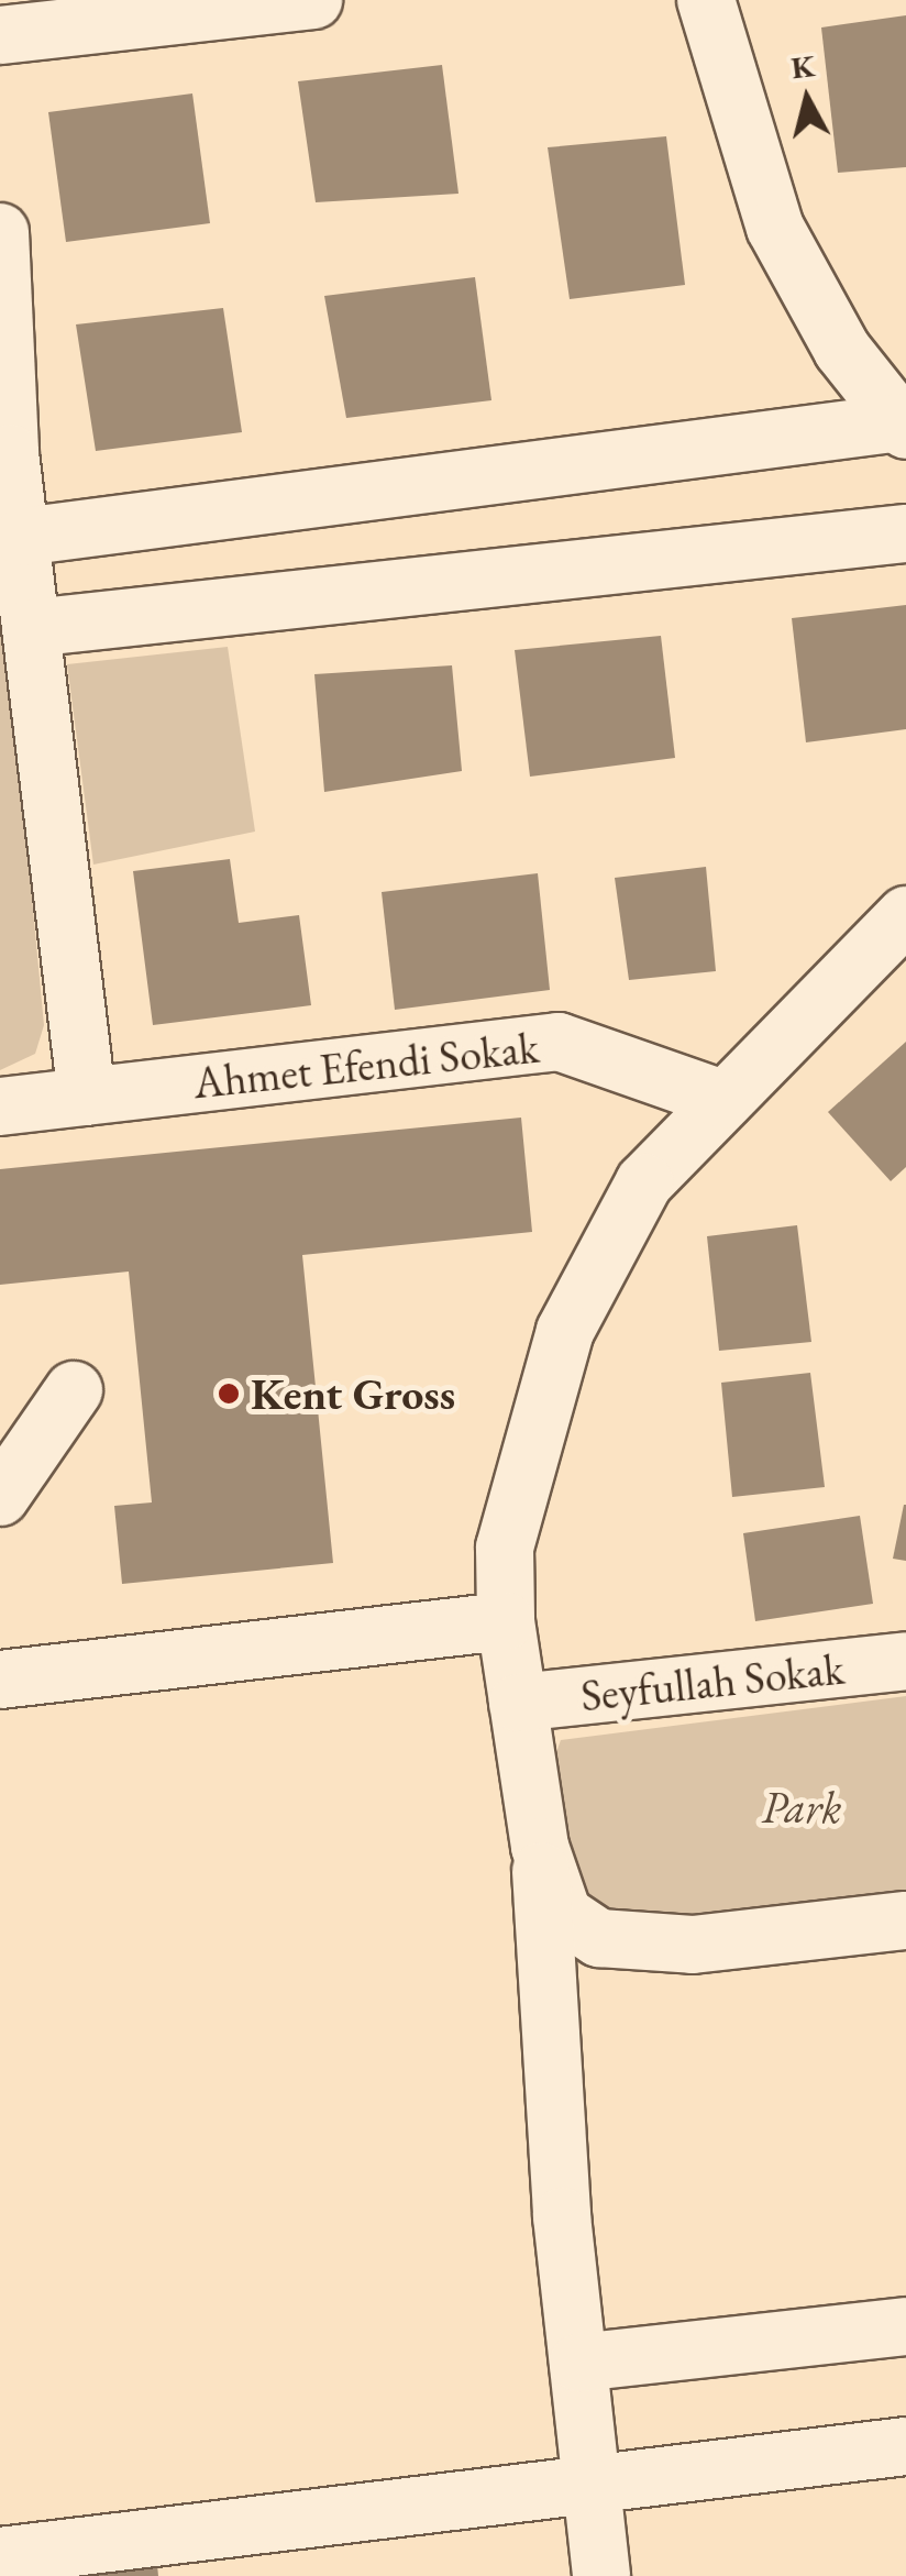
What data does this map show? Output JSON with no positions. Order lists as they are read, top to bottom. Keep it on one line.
{"streets":{"street":["Ahmet Efendi Sokak","Seyfullah Sokak"]},"parks":["Park"],"places":["Kent Gross"],"north":"top"}
